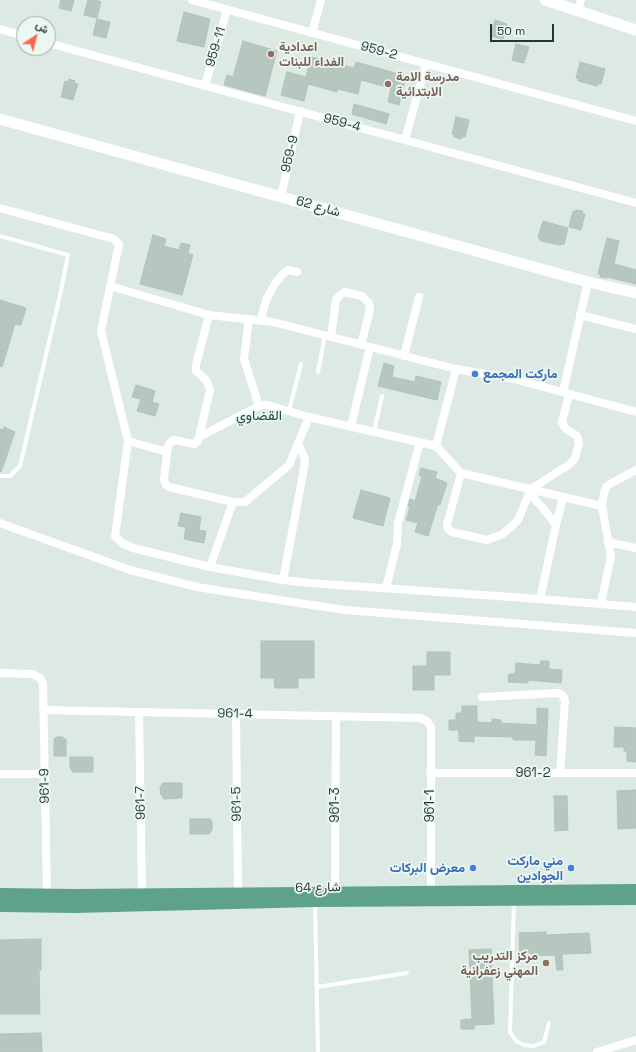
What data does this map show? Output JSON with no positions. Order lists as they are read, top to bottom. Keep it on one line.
{"streets":{"main road":["شارع 64"],"street":["959-11","959-2","959-4","959-9","شارع 62","961-4","961-2","961-9","961-7","961-5","961-3","961-1"]},"crossings":[["959-11","959-2"],["959-11","959-4"],["959-4","959-9"],["959-9","شارع 62"],["961-4","961-9"],["961-4","961-7"],["961-4","961-5"],["961-4","961-3"],["961-4","961-1"],["961-2","961-1"],["961-9","شارع 64"],["961-7","شارع 64"],["961-5","شارع 64"],["961-3","شارع 64"],["961-1","شارع 64"]],"districts":["القضاوي"],"places":["اعدادية الفداء للبنات","مدرسة الامة الابتدائية","ماركت المجمع","معرض البركات","مني ماركت الجوادين","مركز التدريب المهني زعفرانية"],"scale_bar":"50 m","north":"top right"}
